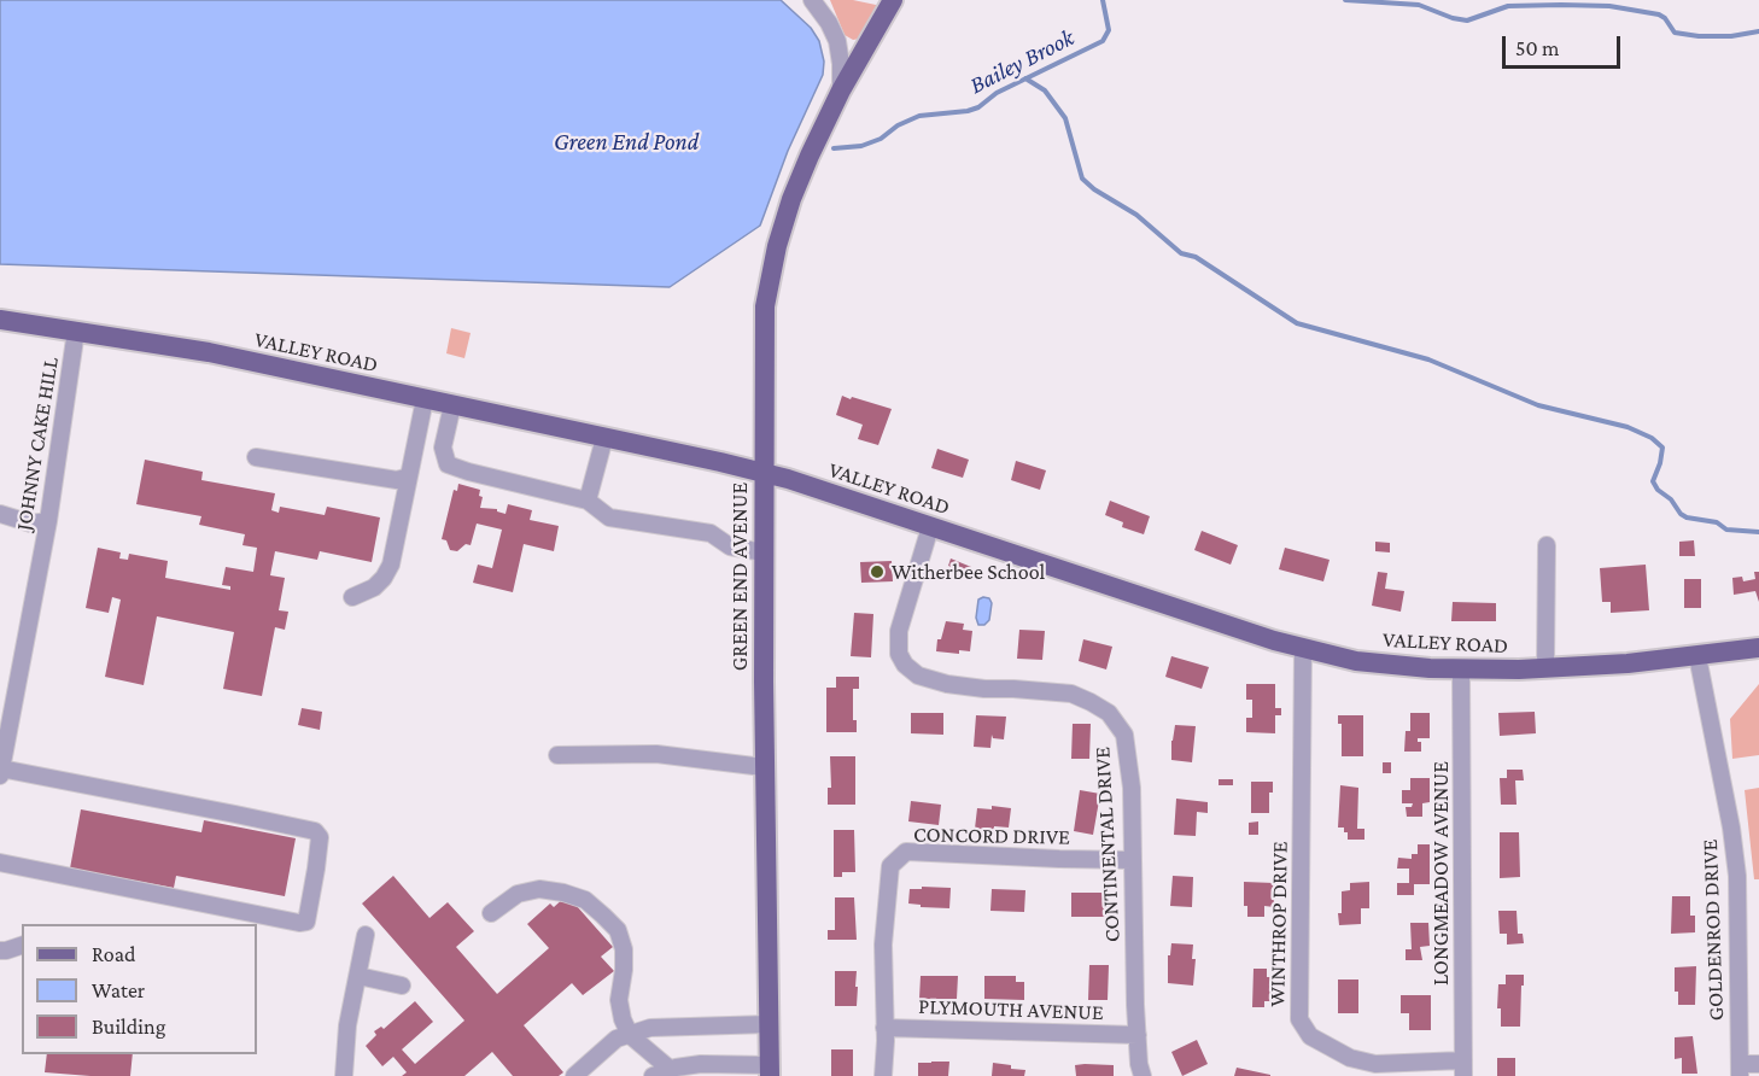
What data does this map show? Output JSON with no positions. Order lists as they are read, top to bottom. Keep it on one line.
{"streets":{"main road":["VALLEY ROAD","GREEN END AVENUE"],"street":["JOHNNY CAKE HILL","CONCORD DRIVE","CONTINENTAL DRIVE","LONGMEADOW AVENUE","WINTHROP DRIVE","GOLDENROD DRIVE","PLYMOUTH AVENUE"]},"crossings":[["VALLEY ROAD","JOHNNY CAKE HILL"],["VALLEY ROAD","GREEN END AVENUE"],["VALLEY ROAD","CONTINENTAL DRIVE"],["VALLEY ROAD","LONGMEADOW AVENUE"],["VALLEY ROAD","WINTHROP DRIVE"],["VALLEY ROAD","GOLDENROD DRIVE"],["CONCORD DRIVE","CONTINENTAL DRIVE"],["CONCORD DRIVE","PLYMOUTH AVENUE"],["CONTINENTAL DRIVE","PLYMOUTH AVENUE"],["LONGMEADOW AVENUE","WINTHROP DRIVE"]],"water":["Bailey Brook","Green End Pond"],"places":["Witherbee School"],"legend":["Road","Water","Building"],"scale_bar":"50 m"}
